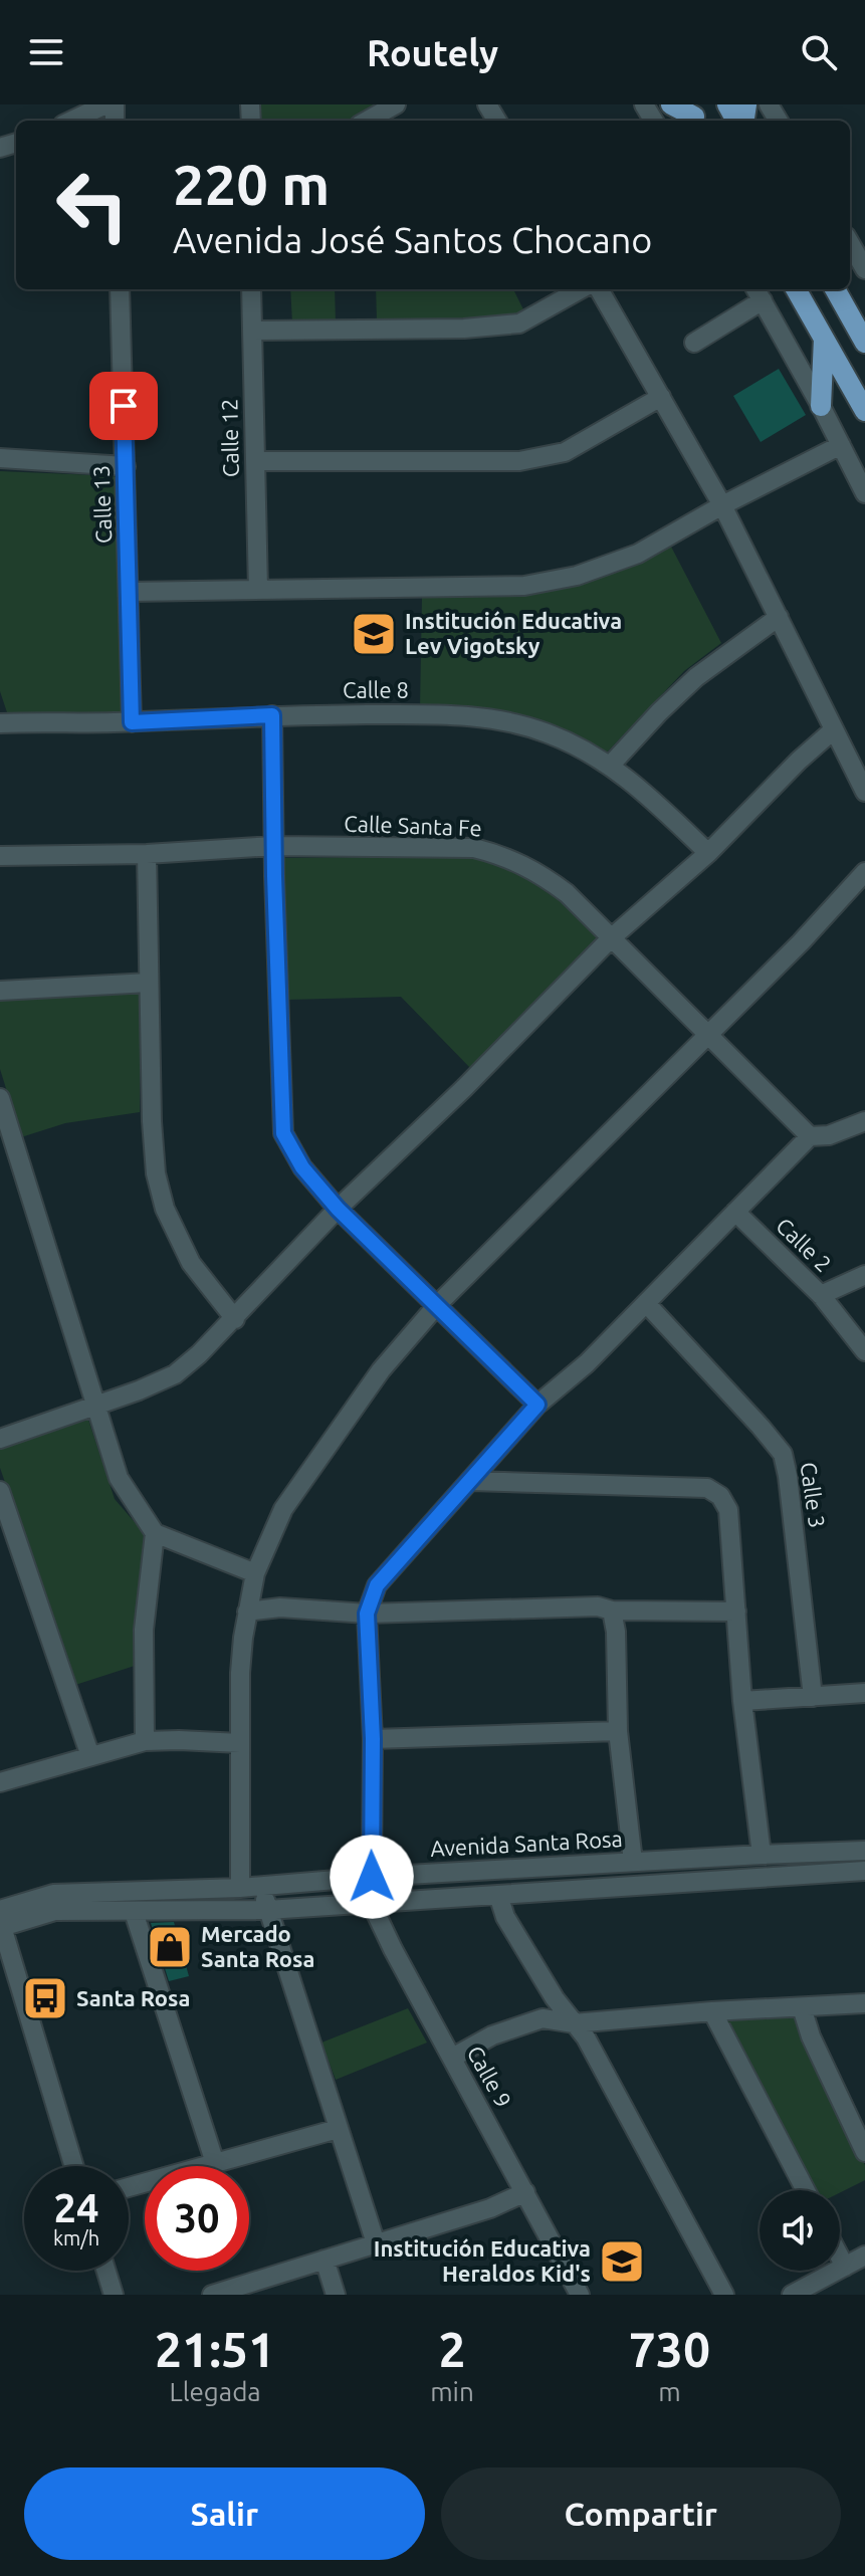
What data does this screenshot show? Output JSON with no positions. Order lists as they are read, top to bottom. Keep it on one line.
{"streets":{"street":["Calle 12","Calle 13","Calle 8","Calle Santa Fe","Calle 2","Calle 3","Avenida Santa Rosa","Calle 9"]},"crossings":[["Calle 13","Calle 8"],["Avenida Santa Rosa","Calle 9"]],"places":{"school or university":["Institución Educativa Lev Vigotsky","Institución Educativa Heraldos Kid's"],"shop":["Mercado Santa Rosa"],"bus stop":["Santa Rosa"]},"page":{"header":"Routely","turn":["220 m","Avenida José Santos Chocano"],"speed":"24 km/h","limit":"30","eta":["21:51","Llegada","2","min","730","m"],"buttons":["Salir","Compartir"]}}
